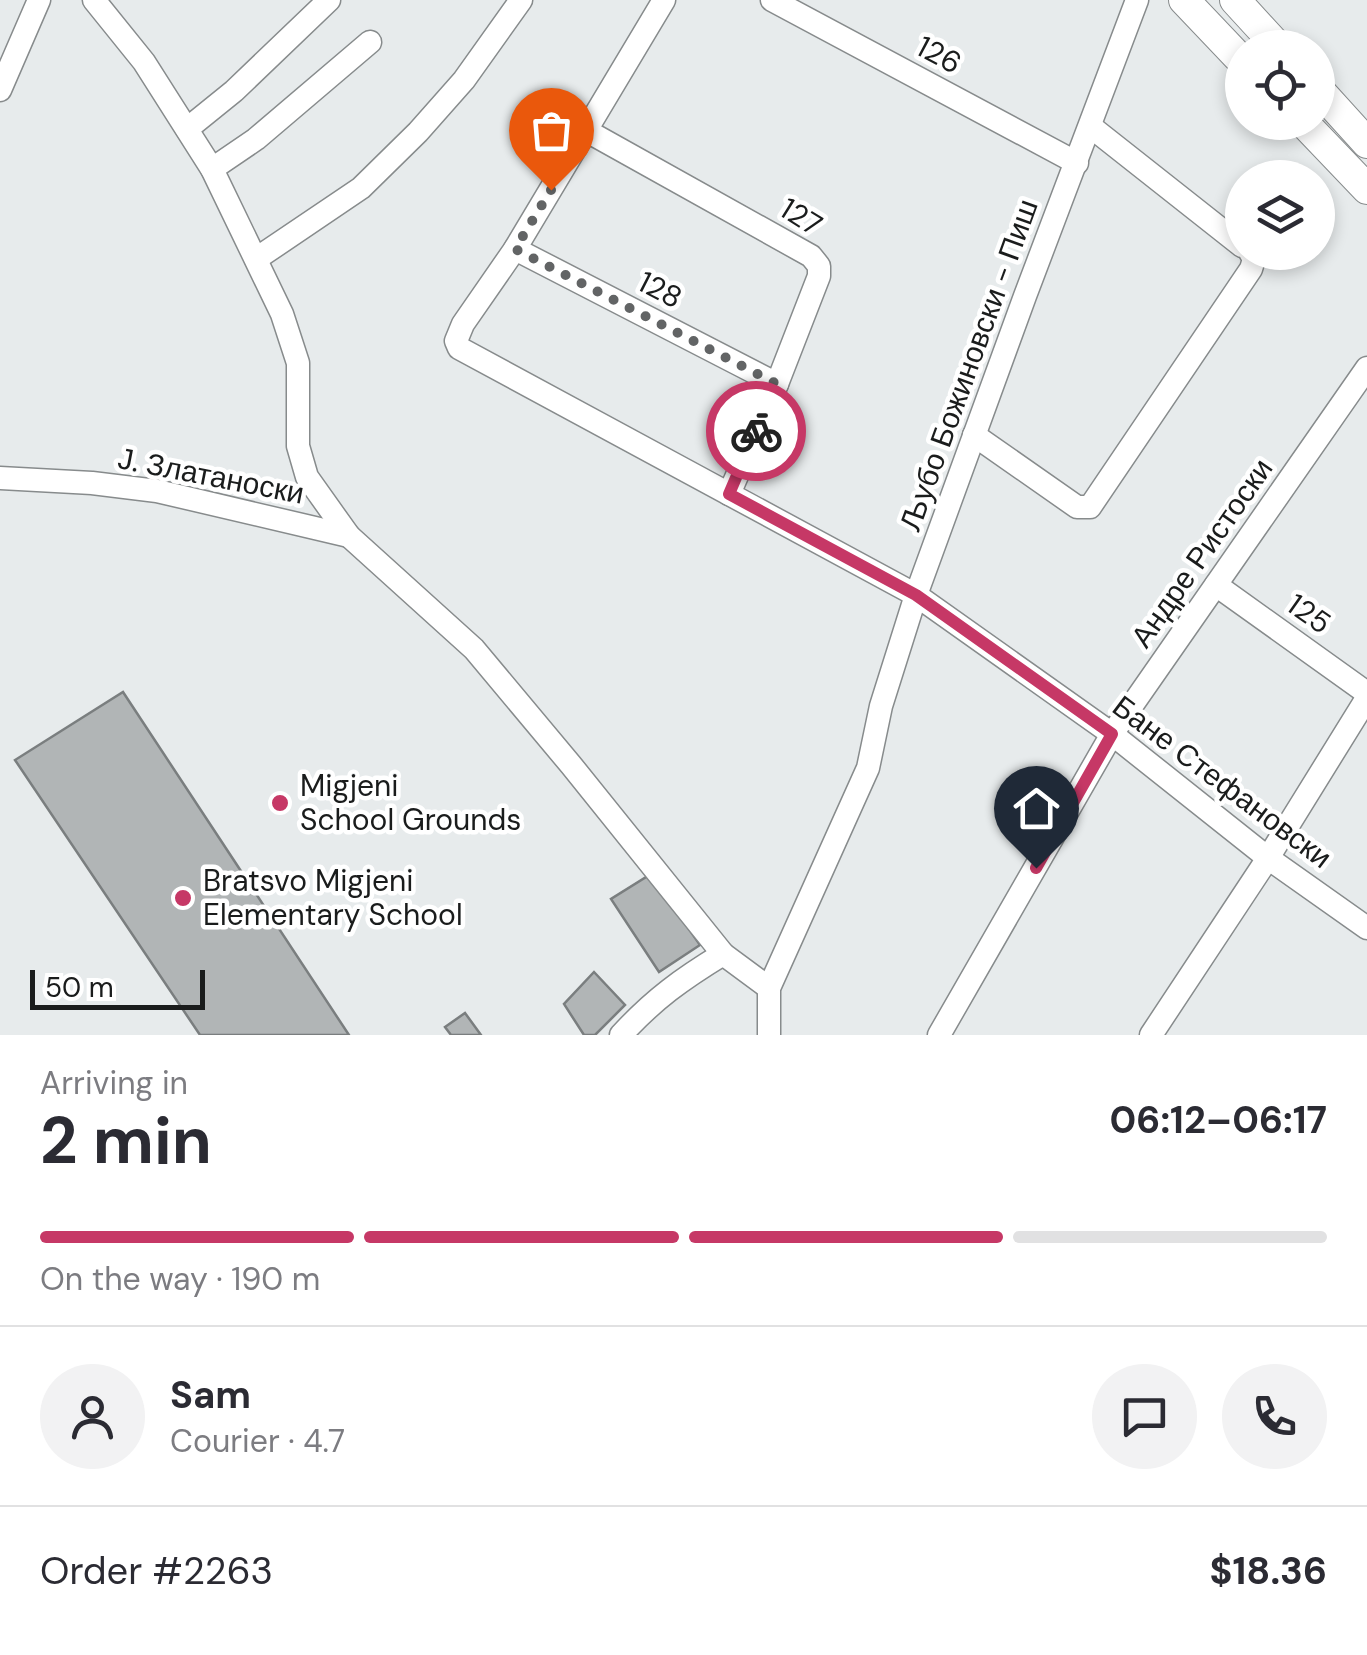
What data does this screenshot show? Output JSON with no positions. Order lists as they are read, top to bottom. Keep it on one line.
{"streets":{"street":["126","127","128","Љубо Божиновски - Пиш","Ј. Златаноски","Андре Ристоски","125","Бане Стефановски"]},"crossings":[["126","Љубо Божиновски - Пиш"],["127","128"],["127","Бане Стефановски"],["128","Бане Стефановски"],["Љубо Божиновски - Пиш","Бане Стефановски"],["Андре Ристоски","125"],["Андре Ристоски","Бане Стефановски"]],"places":["Migjeni School Grounds","Bratsvo Migjeni Elementary School"],"scale_bar":"50 m","page":{"scale":"50 m","heading":["2 min","Arriving in","06:12–06:17"],"panel":["Sam","Courier · 4.7","Order #2263","$18.36"],"bar":"On the way · 190 m"}}
